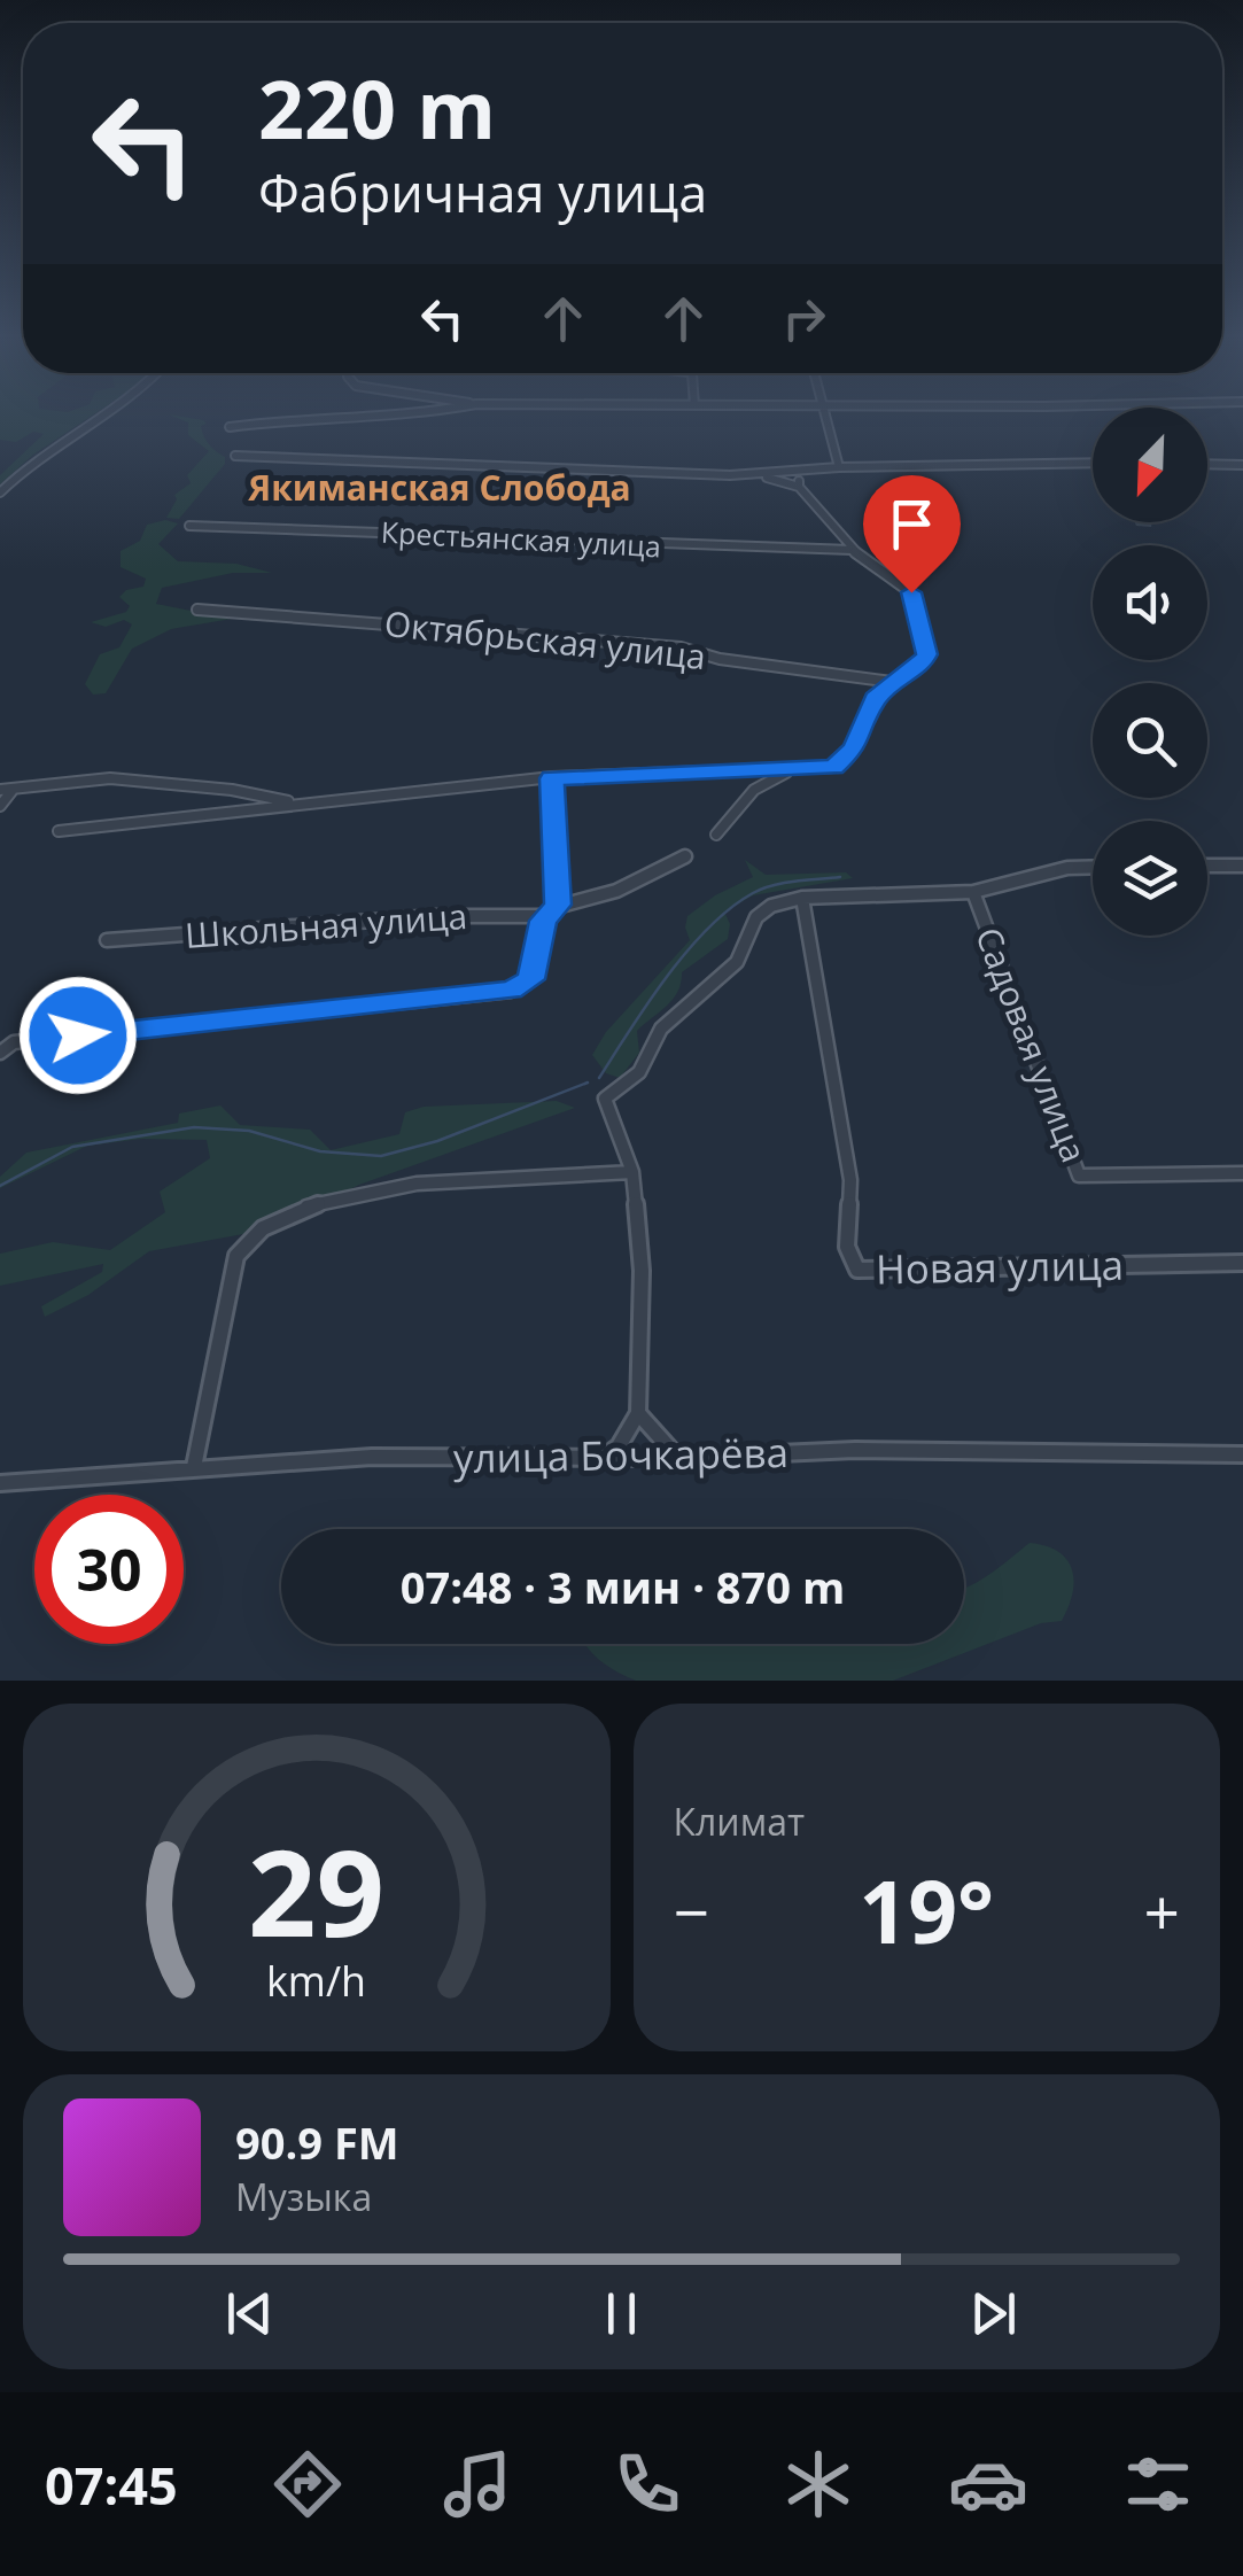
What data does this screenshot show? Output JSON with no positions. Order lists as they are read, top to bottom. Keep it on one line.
{"streets":{"street":["Крестьянская улица","Октябрьская улица","Школьная улица","Садовая улица","Новая улица","улица Бочкарёва"]},"districts":["Якиманская Слобода"],"north":"bottom left","page":{"turn":["220 m","Фабричная улица"],"limit":"30","trip":"07:48 · 3 мин · 870 m","tile":"Климат","heat":["−","19°","+"],"song":["90.9 FM","Музыка"],"tabs":"07:45","gauge":["29","km/h"]}}
